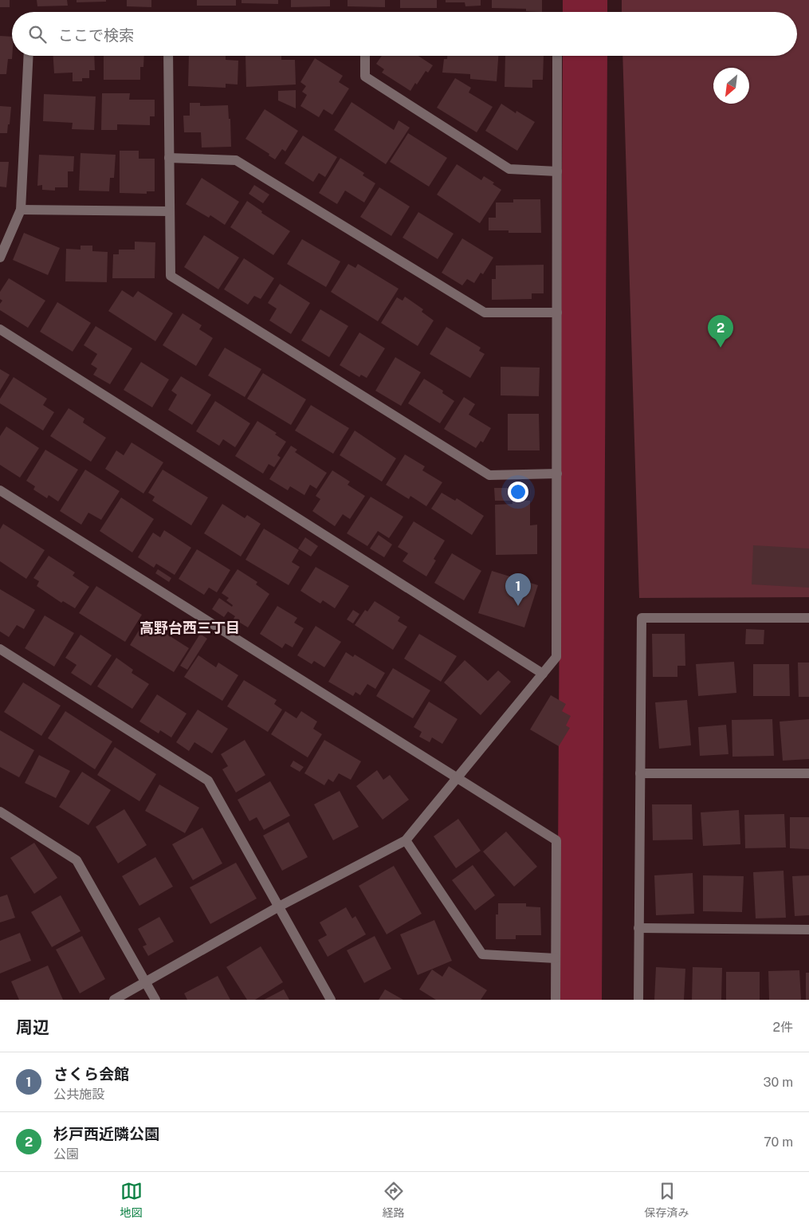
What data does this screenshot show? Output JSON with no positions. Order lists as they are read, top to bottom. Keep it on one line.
{"districts":["高野台西三丁目"],"north":"bottom left","page":{"search":"ここで検索","pins":["2","1"],"heading":["周辺","2件"],"list":[{"mark":"1","name":"さくら会館","note":"公共施設","value":"30 m"},{"mark":"2","name":"杉戸西近隣公園","note":"公園","value":"70 m"}],"nav":["地図","経路","保存済み"]}}
